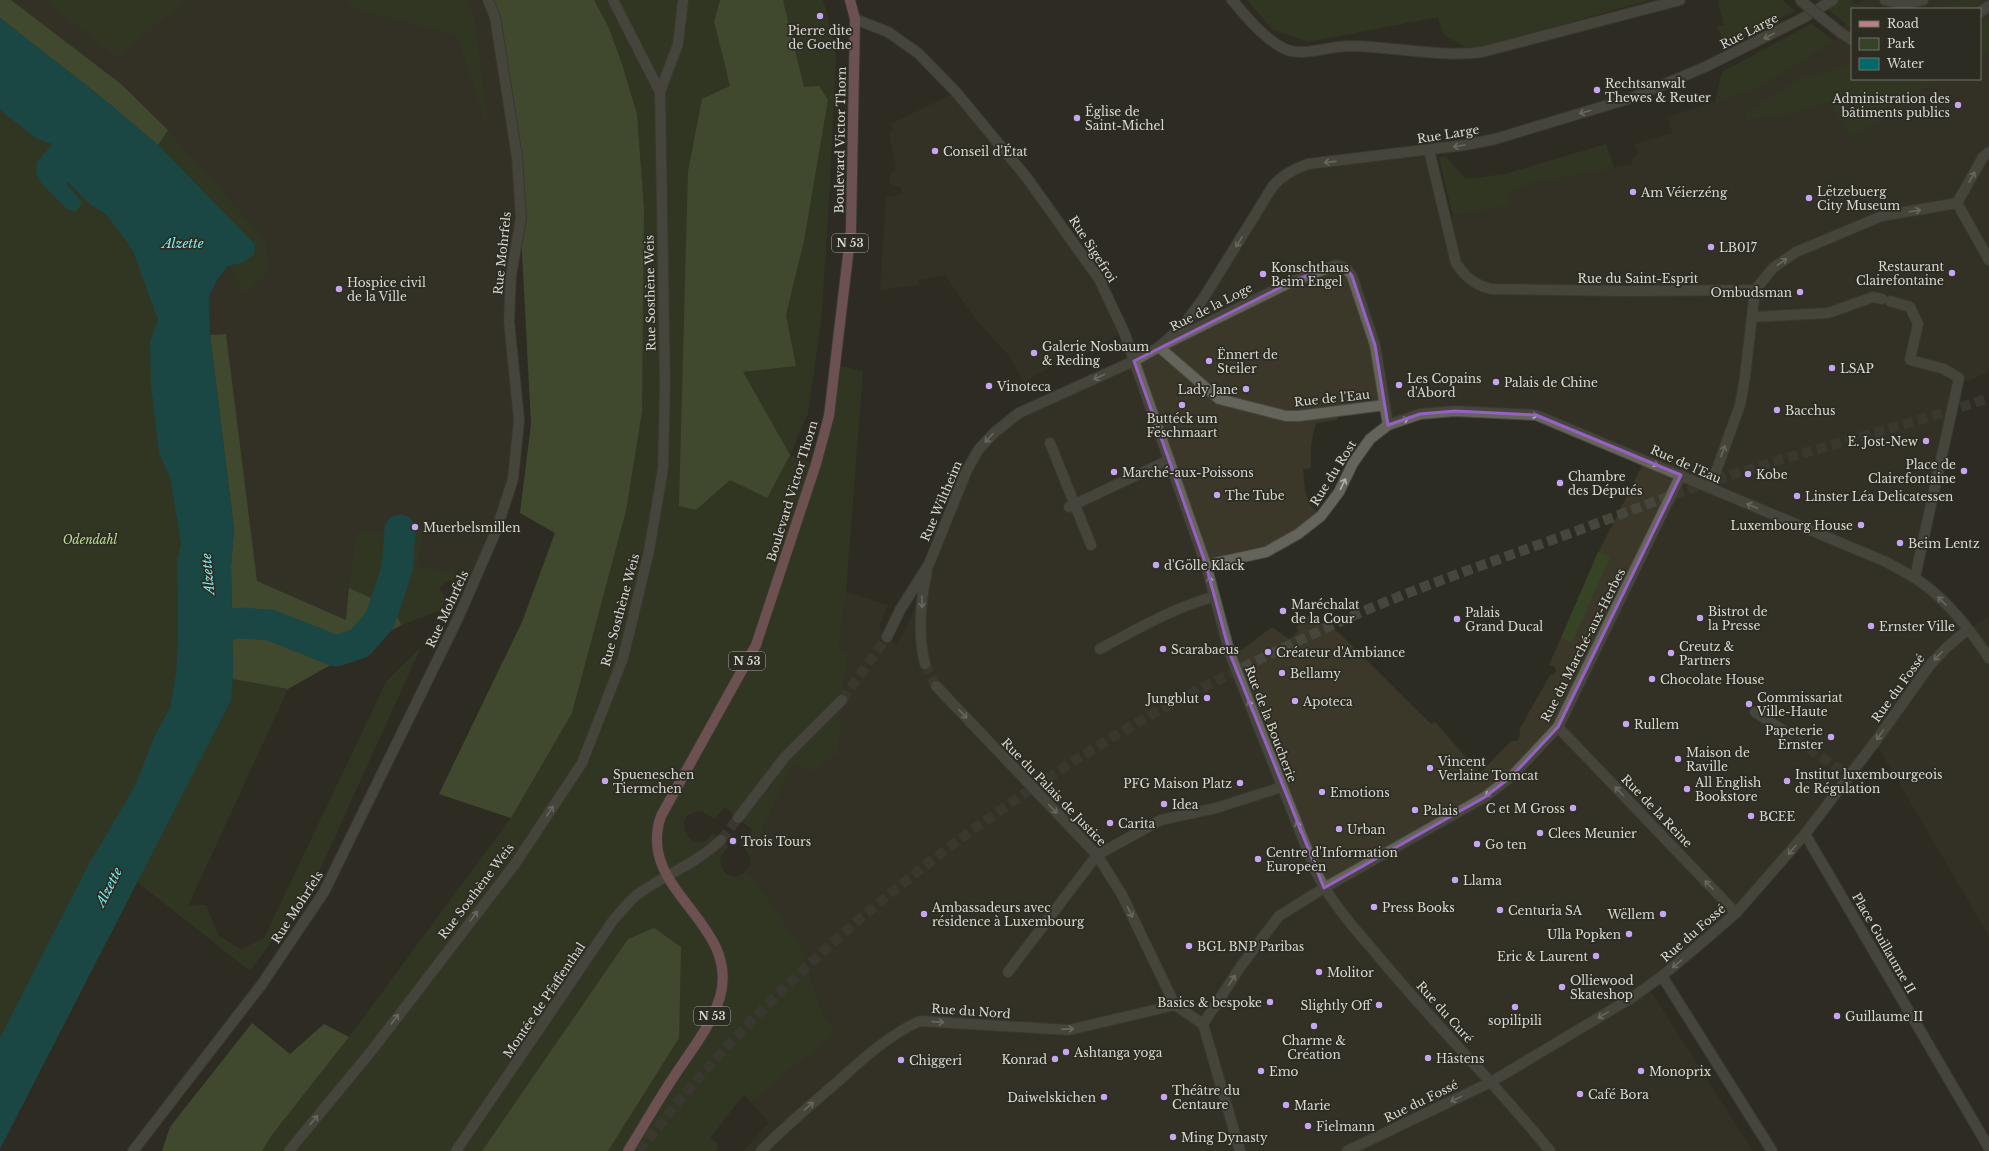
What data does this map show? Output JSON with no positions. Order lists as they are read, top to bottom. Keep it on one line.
{"streets":{"main road":["Boulevard Victor Thorn","N 53"],"street":["Rue Large","Rue Sigefroi","Rue Mohrfels","Rue du Saint-Esprit","Rue Sosthène Weis","Rue de la Loge","Rue de l'Eau","Rue du Rost","Rue Wiltheim","Rue du Marché-aux-Herbes","Rue du Fossé","Rue de la Boucherie","Rue du Palais de Justice","Rue de la Reine","Place Guillaume II","Montée de Pfaffenthal","Rue du Nord","Rue du Curé"]},"crossings":[["Rue Large","Rue Sigefroi"],["Rue Large","Rue du Saint-Esprit"],["Rue Large","Rue de la Loge"],["Rue Large","Rue de l'Eau"],["Rue Large","Rue Wiltheim"],["Boulevard Victor Thorn","N 53"],["Boulevard Victor Thorn","Rue Sigefroi"],["Boulevard Victor Thorn","Montée de Pfaffenthal"],["N 53","Rue Sigefroi"],["N 53","Montée de Pfaffenthal"],["Rue Sigefroi","Rue du Rost"],["Rue Sigefroi","Rue Wiltheim"],["Rue Sigefroi","Rue de la Boucherie"],["Rue de la Loge","Rue de l'Eau"],["Rue de l'Eau","Rue du Rost"],["Rue de l'Eau","Rue du Marché-aux-Herbes"],["Rue de l'Eau","Rue du Fossé"],["Rue du Rost","Rue de la Boucherie"],["Rue du Marché-aux-Herbes","Rue de la Boucherie"],["Rue du Marché-aux-Herbes","Rue de la Reine"],["Rue du Marché-aux-Herbes","Rue du Curé"],["Rue du Fossé","Rue de la Reine"],["Rue du Fossé","Place Guillaume II"],["Rue du Fossé","Rue du Curé"],["Rue de la Boucherie","Rue du Curé"],["Rue du Palais de Justice","Rue du Nord"]],"one_way":["Rue Large","Rue Sosthène Weis","Rue du Rost","Rue Wiltheim","Rue du Fossé","Rue de la Boucherie","Rue du Palais de Justice","Rue de la Reine","Rue du Nord"],"water":["Alzette"],"parks":["Odendahl"],"places":["Pierre dite de Goethe","Rechtsanwalt Thewes & Reuter","Administration des bâtiments publics","Église de Saint-Michel","Conseil d'État","Am Véierzéng","Lëtzebuerg City Museum","LB017","Restaurant Clairefontaine","Konschthaus Beim Engel","Hospice civil de la Ville","Ombudsman","Galerie Nosbaum & Reding","Ënnert de Steiler","LSAP","Palais de Chine","Les Copains d'Abord","Vinoteca","Lady Jane","Buttéck um Fëschmaart","Bacchus","E. Jost-New","Place de Clairefontaine","Marché-aux-Poissons","Kobe","Chambre des Députés","The Tube","Linster Léa Delicatessen","Luxembourg House","Muerbelsmillen","Beim Lentz","d'Gölle Klack","Maréchalat de la Cour","Bistrot de la Presse","Palais Grand Ducal","Ernster Ville","Scarabaeus","Créateur d'Ambiance","Creutz & Partners","Bellamy","Chocolate House","Jungblut","Apoteca","Commissariat Ville-Haute","Rullem","Papeterie Ernster","Maison de Raville","Vincent Verlaine Tomcat","Spueneschen Tiermchen","Institut luxembourgeois de Régulation","PFG Maison Platz","All English Bookstore","Emotions","Idea","C et M Gross","Palais","BCEE","Carita","Urban","Clees Meunier","Trois Tours","Go ten","Centre d'Information Europeèn","Llama","Press Books","Centuria SA","Ambassadeurs avec résidence à Luxembourg","Wëllem","Ulla Popken","BGL BNP Paribas","Eric & Laurent","Molitor","Olliewood Skateshop","Basics & bespoke","Slightly Off","sopilipili","Guillaume II","Charme & Création","Ashtanga yoga","Hãstens","Konrad","Chiggeri","Emo","Monoprix","Café Bora","Daiwelskichen","Théâtre du Centaure","Marie","Fielmann","Ming Dynasty"],"legend":["Road","Park","Water"]}
